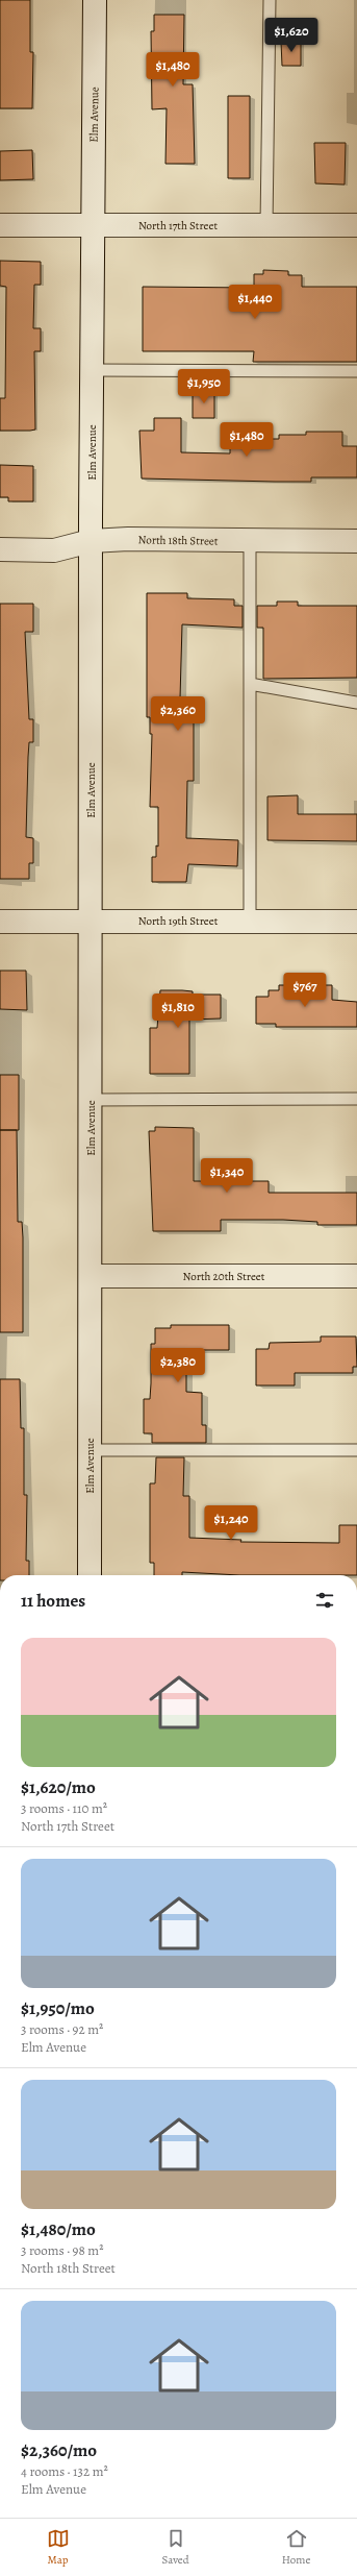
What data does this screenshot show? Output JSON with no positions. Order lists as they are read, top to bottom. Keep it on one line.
{"streets":{"street":["Elm Avenue","North 17th Street","North 18th Street","North 19th Street","North 20th Street"]},"crossings":[["Elm Avenue","North 17th Street"],["Elm Avenue","North 18th Street"],["Elm Avenue","North 19th Street"],["Elm Avenue","North 20th Street"]],"page":{"price":["$1,620","$1,480","$1,440","$1,950","$1,480","$2,360","$767","$1,810","$1,340","$2,380","$1,240"],"heading":"11 homes","list":[{"name":"$1,620/mo","note":"3 rooms · 110 m² · North 17th Street"},{"name":"$1,950/mo","note":"3 rooms · 92 m² · Elm Avenue"},{"name":"$1,480/mo","note":"3 rooms · 98 m² · North 18th Street"},{"name":"$2,360/mo","note":"4 rooms · 132 m² · Elm Avenue"}],"tabs":["Map","Saved","Home"]}}
